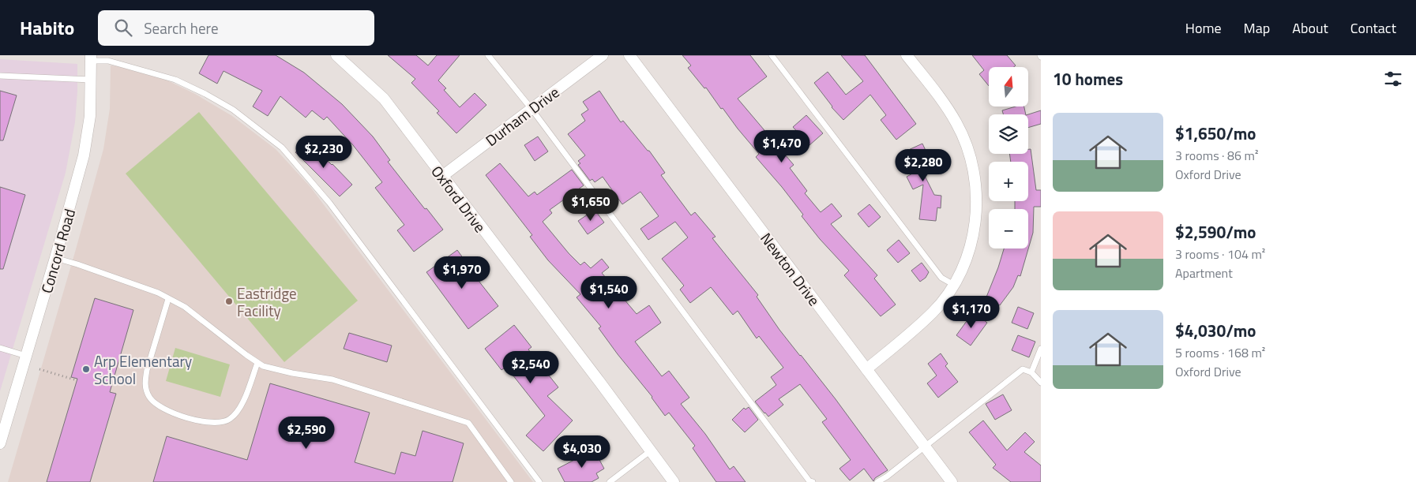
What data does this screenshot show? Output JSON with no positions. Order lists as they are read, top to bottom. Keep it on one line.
{"streets":{"street":["Durham Drive","Oxford Drive","Concord Road","Newton Drive"]},"crossings":[["Durham Drive","Oxford Drive"]],"places":["Eastridge Facility","Arp Elementary School"],"north":"top","page":{"header":"Habito","search":"Search here","nav":["Home","Map","About","Contact"],"heading":"10 homes","map_buttons":["+","−"],"list":[{"name":"$1,650/mo","note":"3 rooms · 86 m² · Oxford Drive"},{"name":"$2,590/mo","note":"3 rooms · 104 m² · Apartment"},{"name":"$4,030/mo","note":"5 rooms · 168 m² · Oxford Drive"}],"price":["$1,470","$2,230","$2,280","$1,650","$1,970","$1,540","$1,170","$2,540","$2,590","$4,030"]}}
